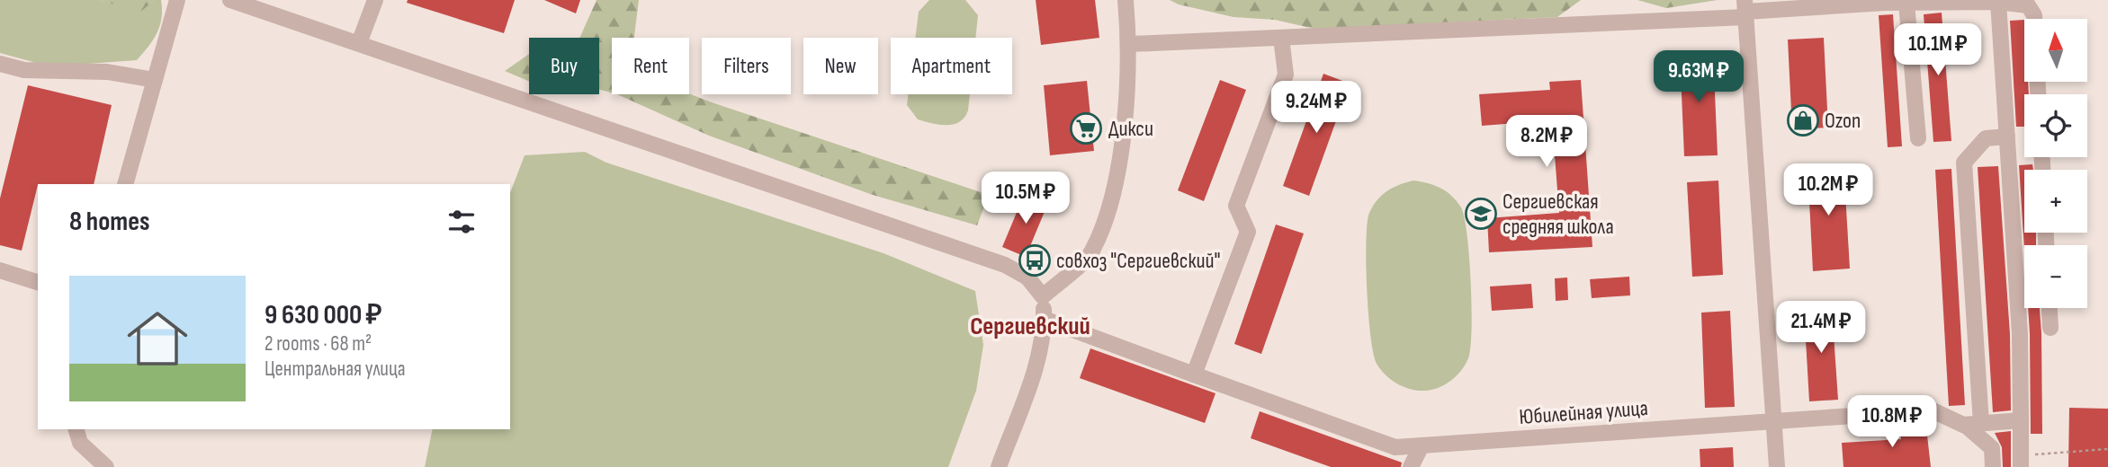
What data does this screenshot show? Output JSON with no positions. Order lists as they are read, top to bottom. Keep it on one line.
{"streets":{"street":["Юбилейная улица"]},"districts":["Сергиевский"],"places":{"shop":["Ozon"],"supermarket":["Дикси"],"school or university":["Сергиевская средняя школа"],"bus stop":["совхоз \"Сергиевский\""]},"north":"top","page":{"map_buttons":["+","−"],"price":["10.1M ₽","9.63M ₽","9.24M ₽","8.2M ₽","10.2M ₽","10.5M ₽","21.4M ₽","10.8M ₽"],"chip":["Buy","Rent","Filters","New","Apartment"],"heading":"8 homes","list":[{"name":"9 630 000 ₽","note":"2 rooms · 68 m² · Центральная улица"}]}}
